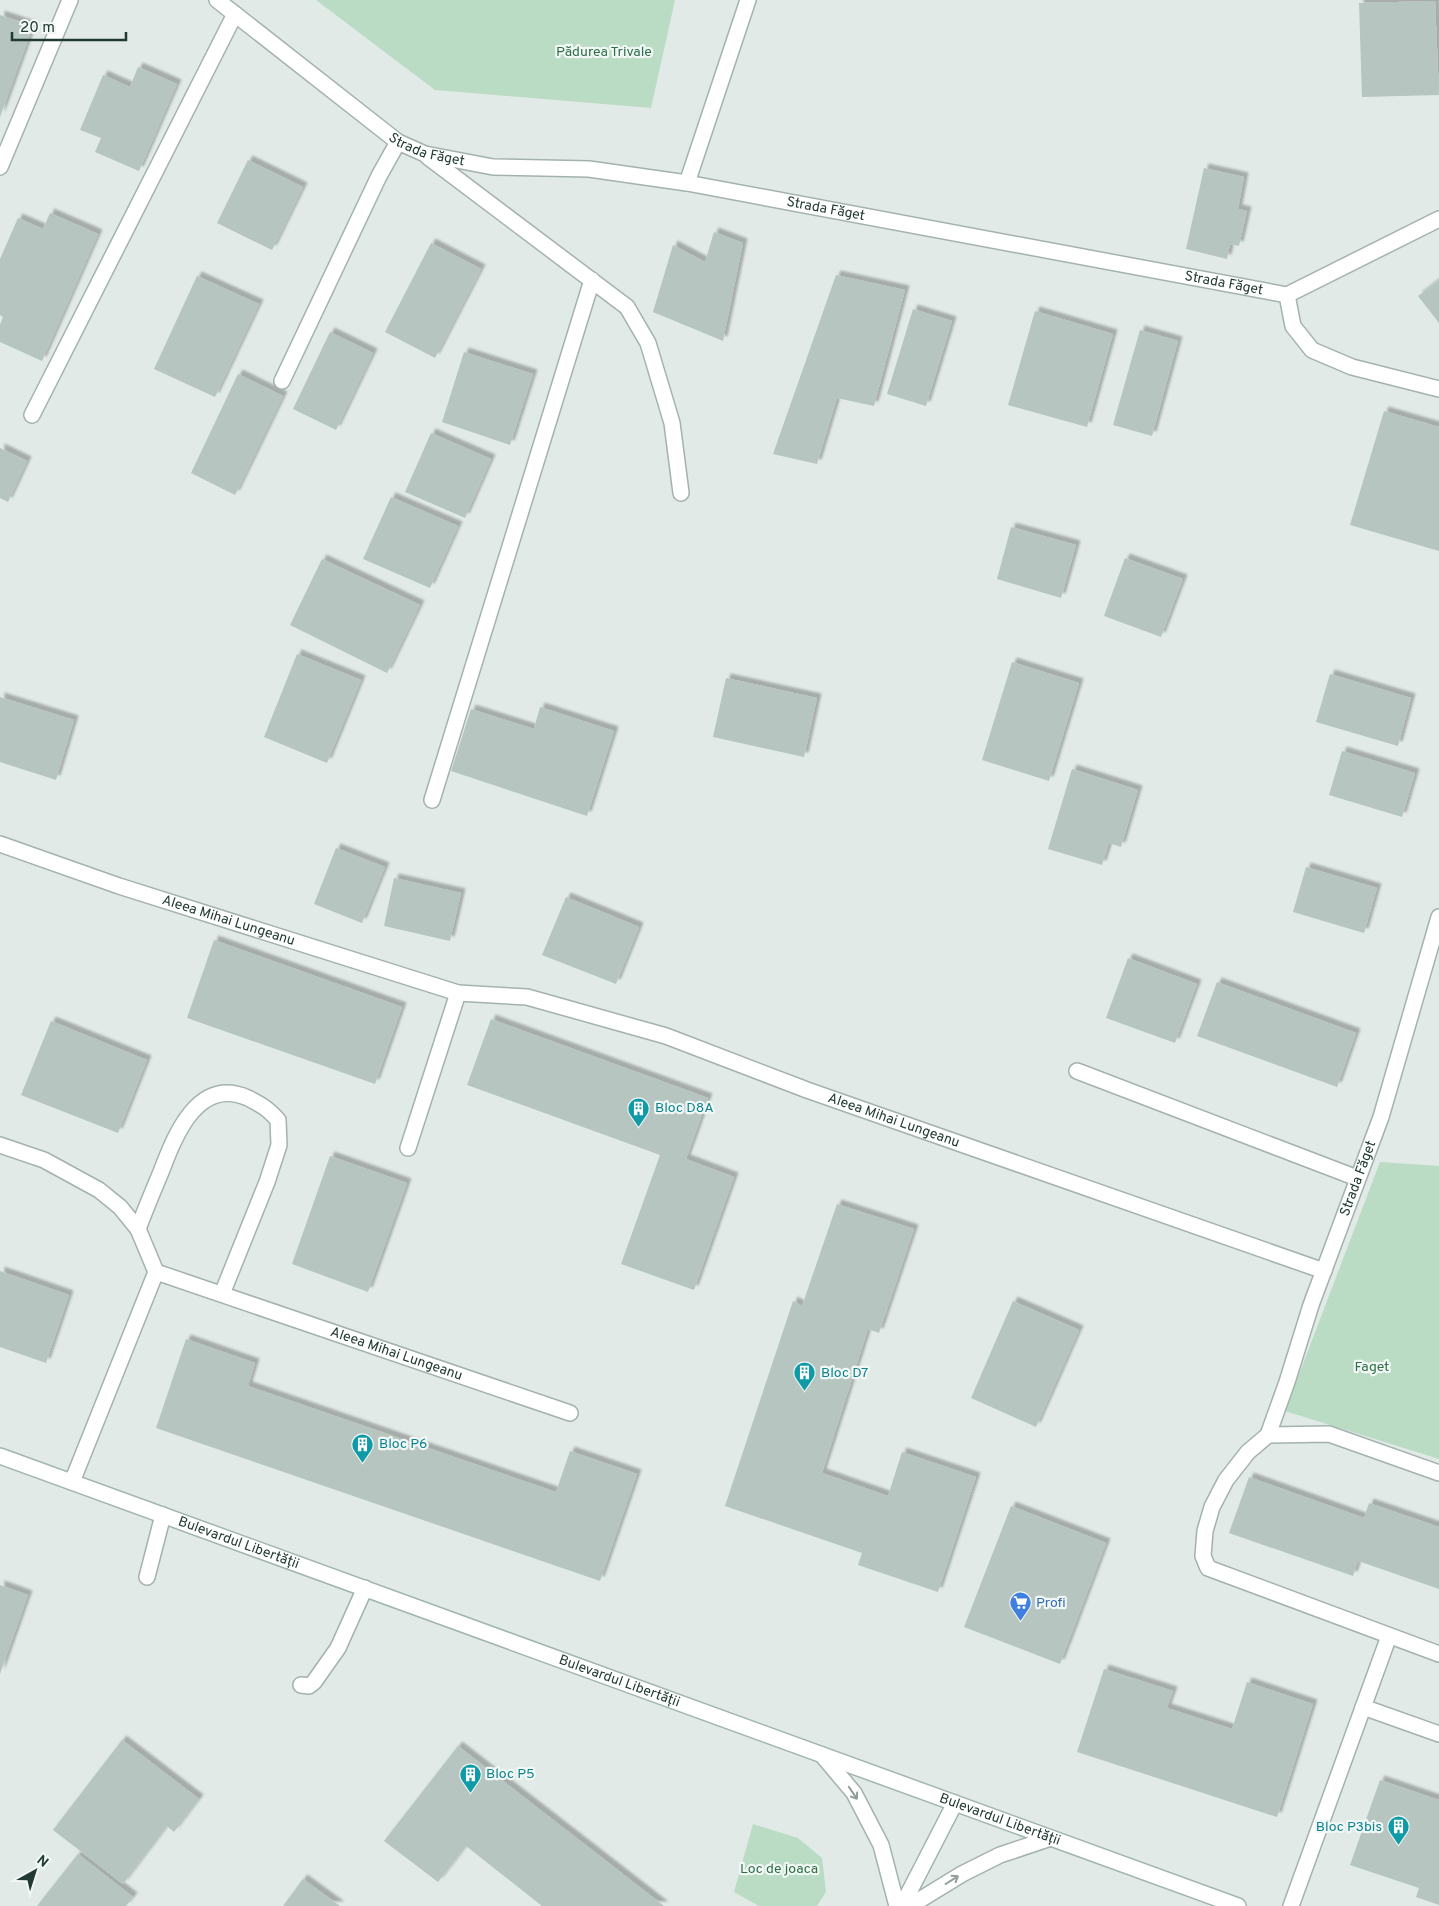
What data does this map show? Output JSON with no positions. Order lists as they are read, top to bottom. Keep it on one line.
{"streets":{"street":["Strada Făget","Aleea Mihai Lungeanu","Bulevardul Libertății"]},"crossings":[["Strada Făget","Aleea Mihai Lungeanu"]],"parks":["Pădurea Trivale","Faget","Loc de joaca"],"places":{"building":["Bloc D8A","Bloc D7","Bloc P6","Bloc P5","Bloc P3bis"],"supermarket":["Profi"]},"scale_bar":"20 m","north":"top right"}
